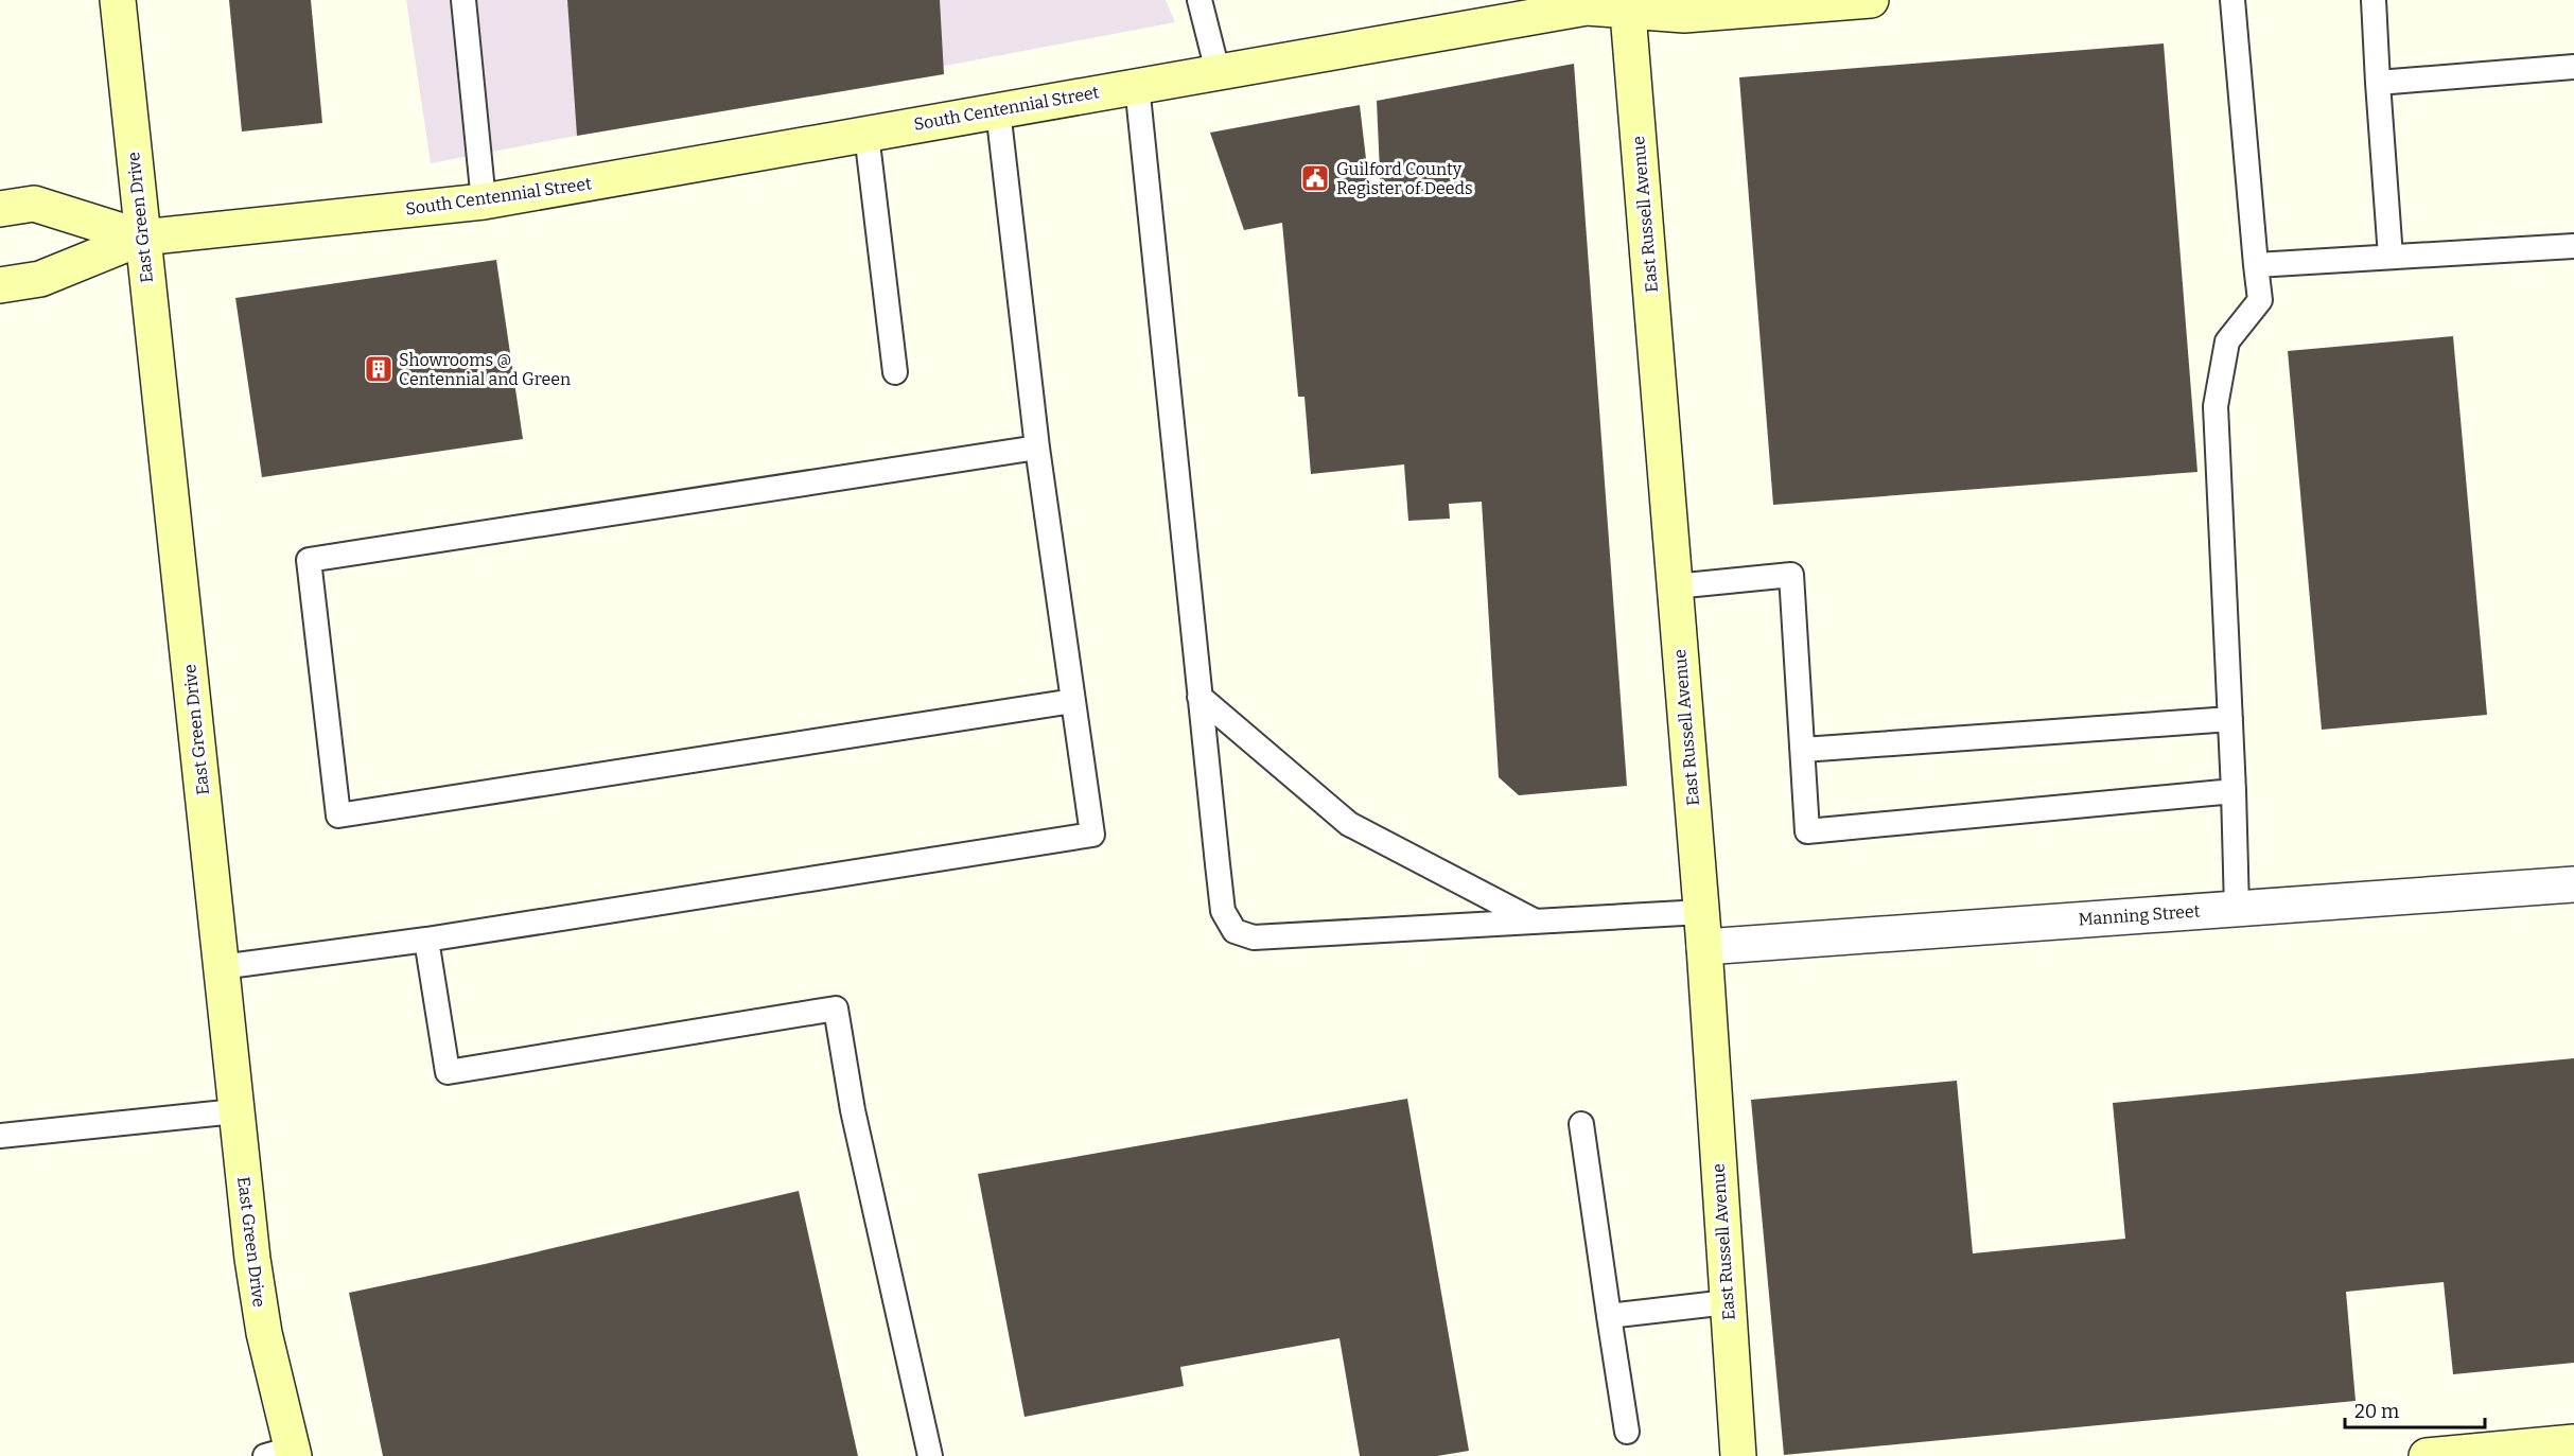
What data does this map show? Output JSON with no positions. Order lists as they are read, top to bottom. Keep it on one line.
{"streets":{"main road":["South Centennial Street","East Russell Avenue","East Green Drive"],"street":["Manning Street"]},"crossings":[["South Centennial Street","East Russell Avenue"],["South Centennial Street","East Green Drive"],["East Russell Avenue","Manning Street"]],"places":{"public building":["Guilford County Register of Deeds"],"building":["Showrooms @ Centennial and Green"]},"scale_bar":"20 m"}
